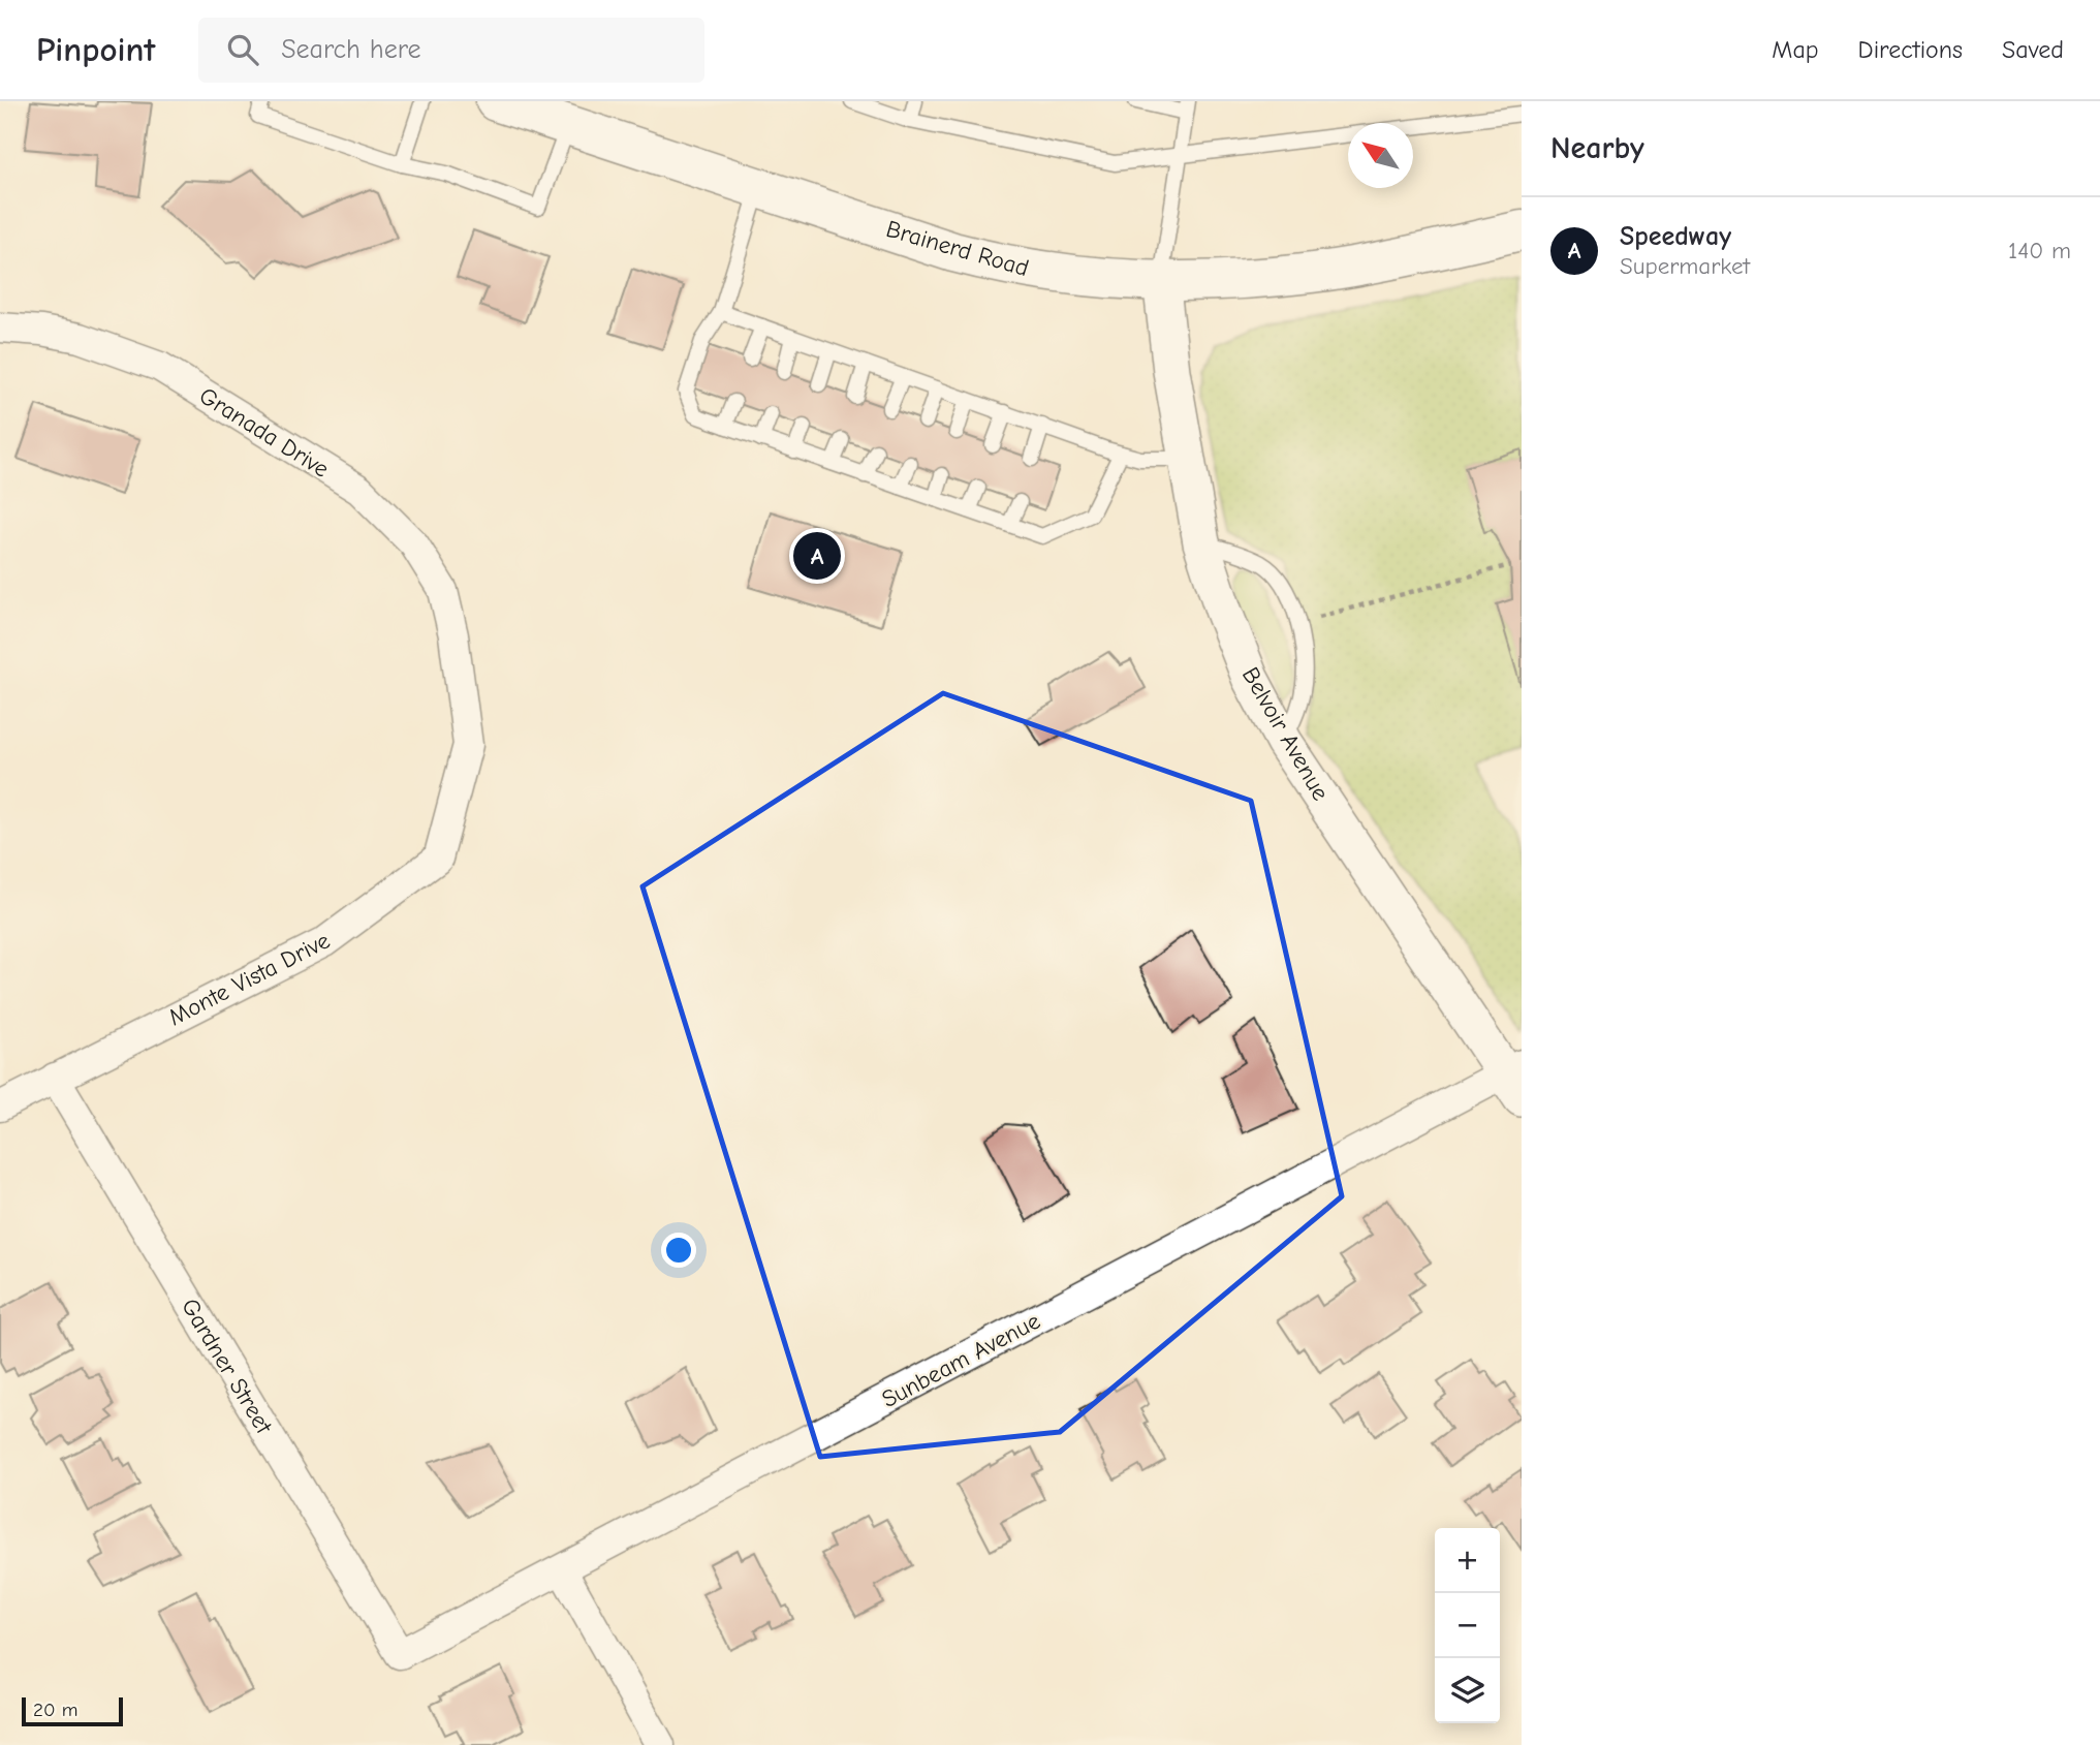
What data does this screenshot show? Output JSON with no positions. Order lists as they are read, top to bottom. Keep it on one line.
{"streets":{"main road":["Brainerd Road"],"street":["Granada Drive","Belvoir Avenue","Monte Vista Drive","Sunbeam Avenue","Gardner Street"]},"crossings":[["Brainerd Road","Belvoir Avenue"],["Granada Drive","Monte Vista Drive"],["Belvoir Avenue","Sunbeam Avenue"],["Monte Vista Drive","Gardner Street"],["Sunbeam Avenue","Gardner Street"]],"scale_bar":"20 m","north":"top left","page":{"header":"Pinpoint","search":"Search here","nav":["Map","Directions","Saved"],"heading":"Nearby","list":[{"mark":"A","name":"Speedway","note":"Supermarket","value":"140 m"}],"pins":"A","map_buttons":["+","−"],"scale":"20 m"}}
